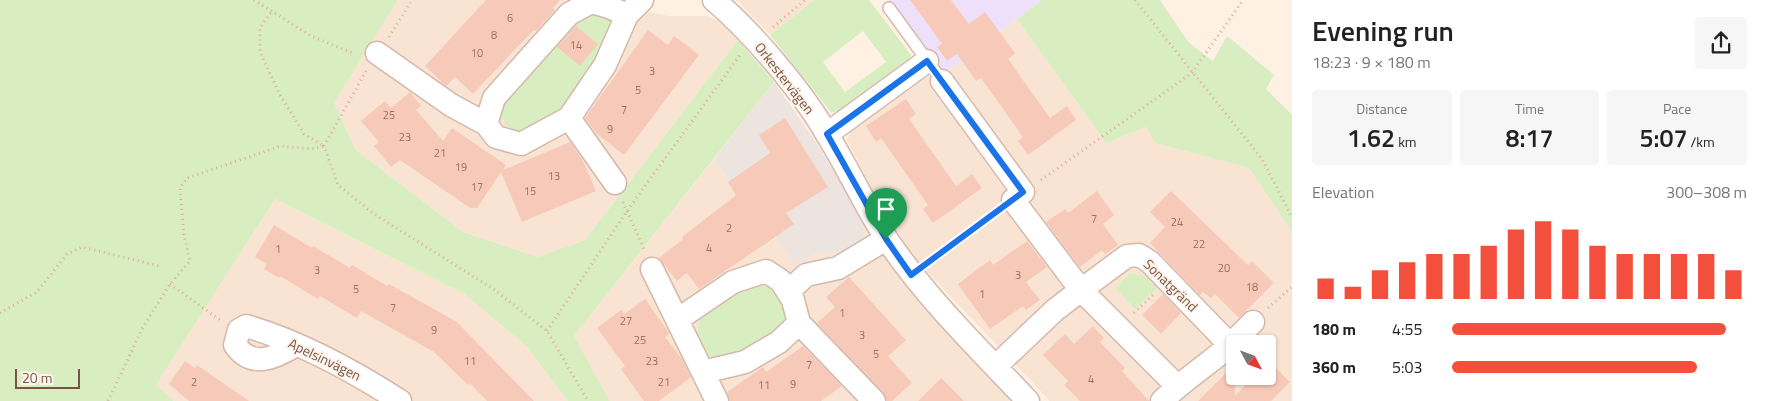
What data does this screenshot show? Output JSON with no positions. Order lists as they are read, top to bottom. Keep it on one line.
{"streets":{"street":["Orkestervägen","Sonatgränd","Apelsinvägen"]},"crossings":[["Orkestervägen","Sonatgränd"]],"house_numbers":["6","8","14","10","3","5","7","25","9","23","21","19","13","17","15","7","24","2","22","4","1","20","3","3","18","5","1","7","1","27","9","3","25","5","11","23","7","4","2","21","9","11"],"scale_bar":"20 m","north":"bottom right","page":{"heading":["Evening run","18:23 · 9 × 180 m"],"stats":[["Distance","1.62 km"],["Time","8:17"],["Pace","5:07 /km"]],"chart":["Elevation","300–308 m"],"list":[{"name":"180 m","note":"4:55"},{"name":"360 m","note":"5:03"}],"scale":"20 m"}}
